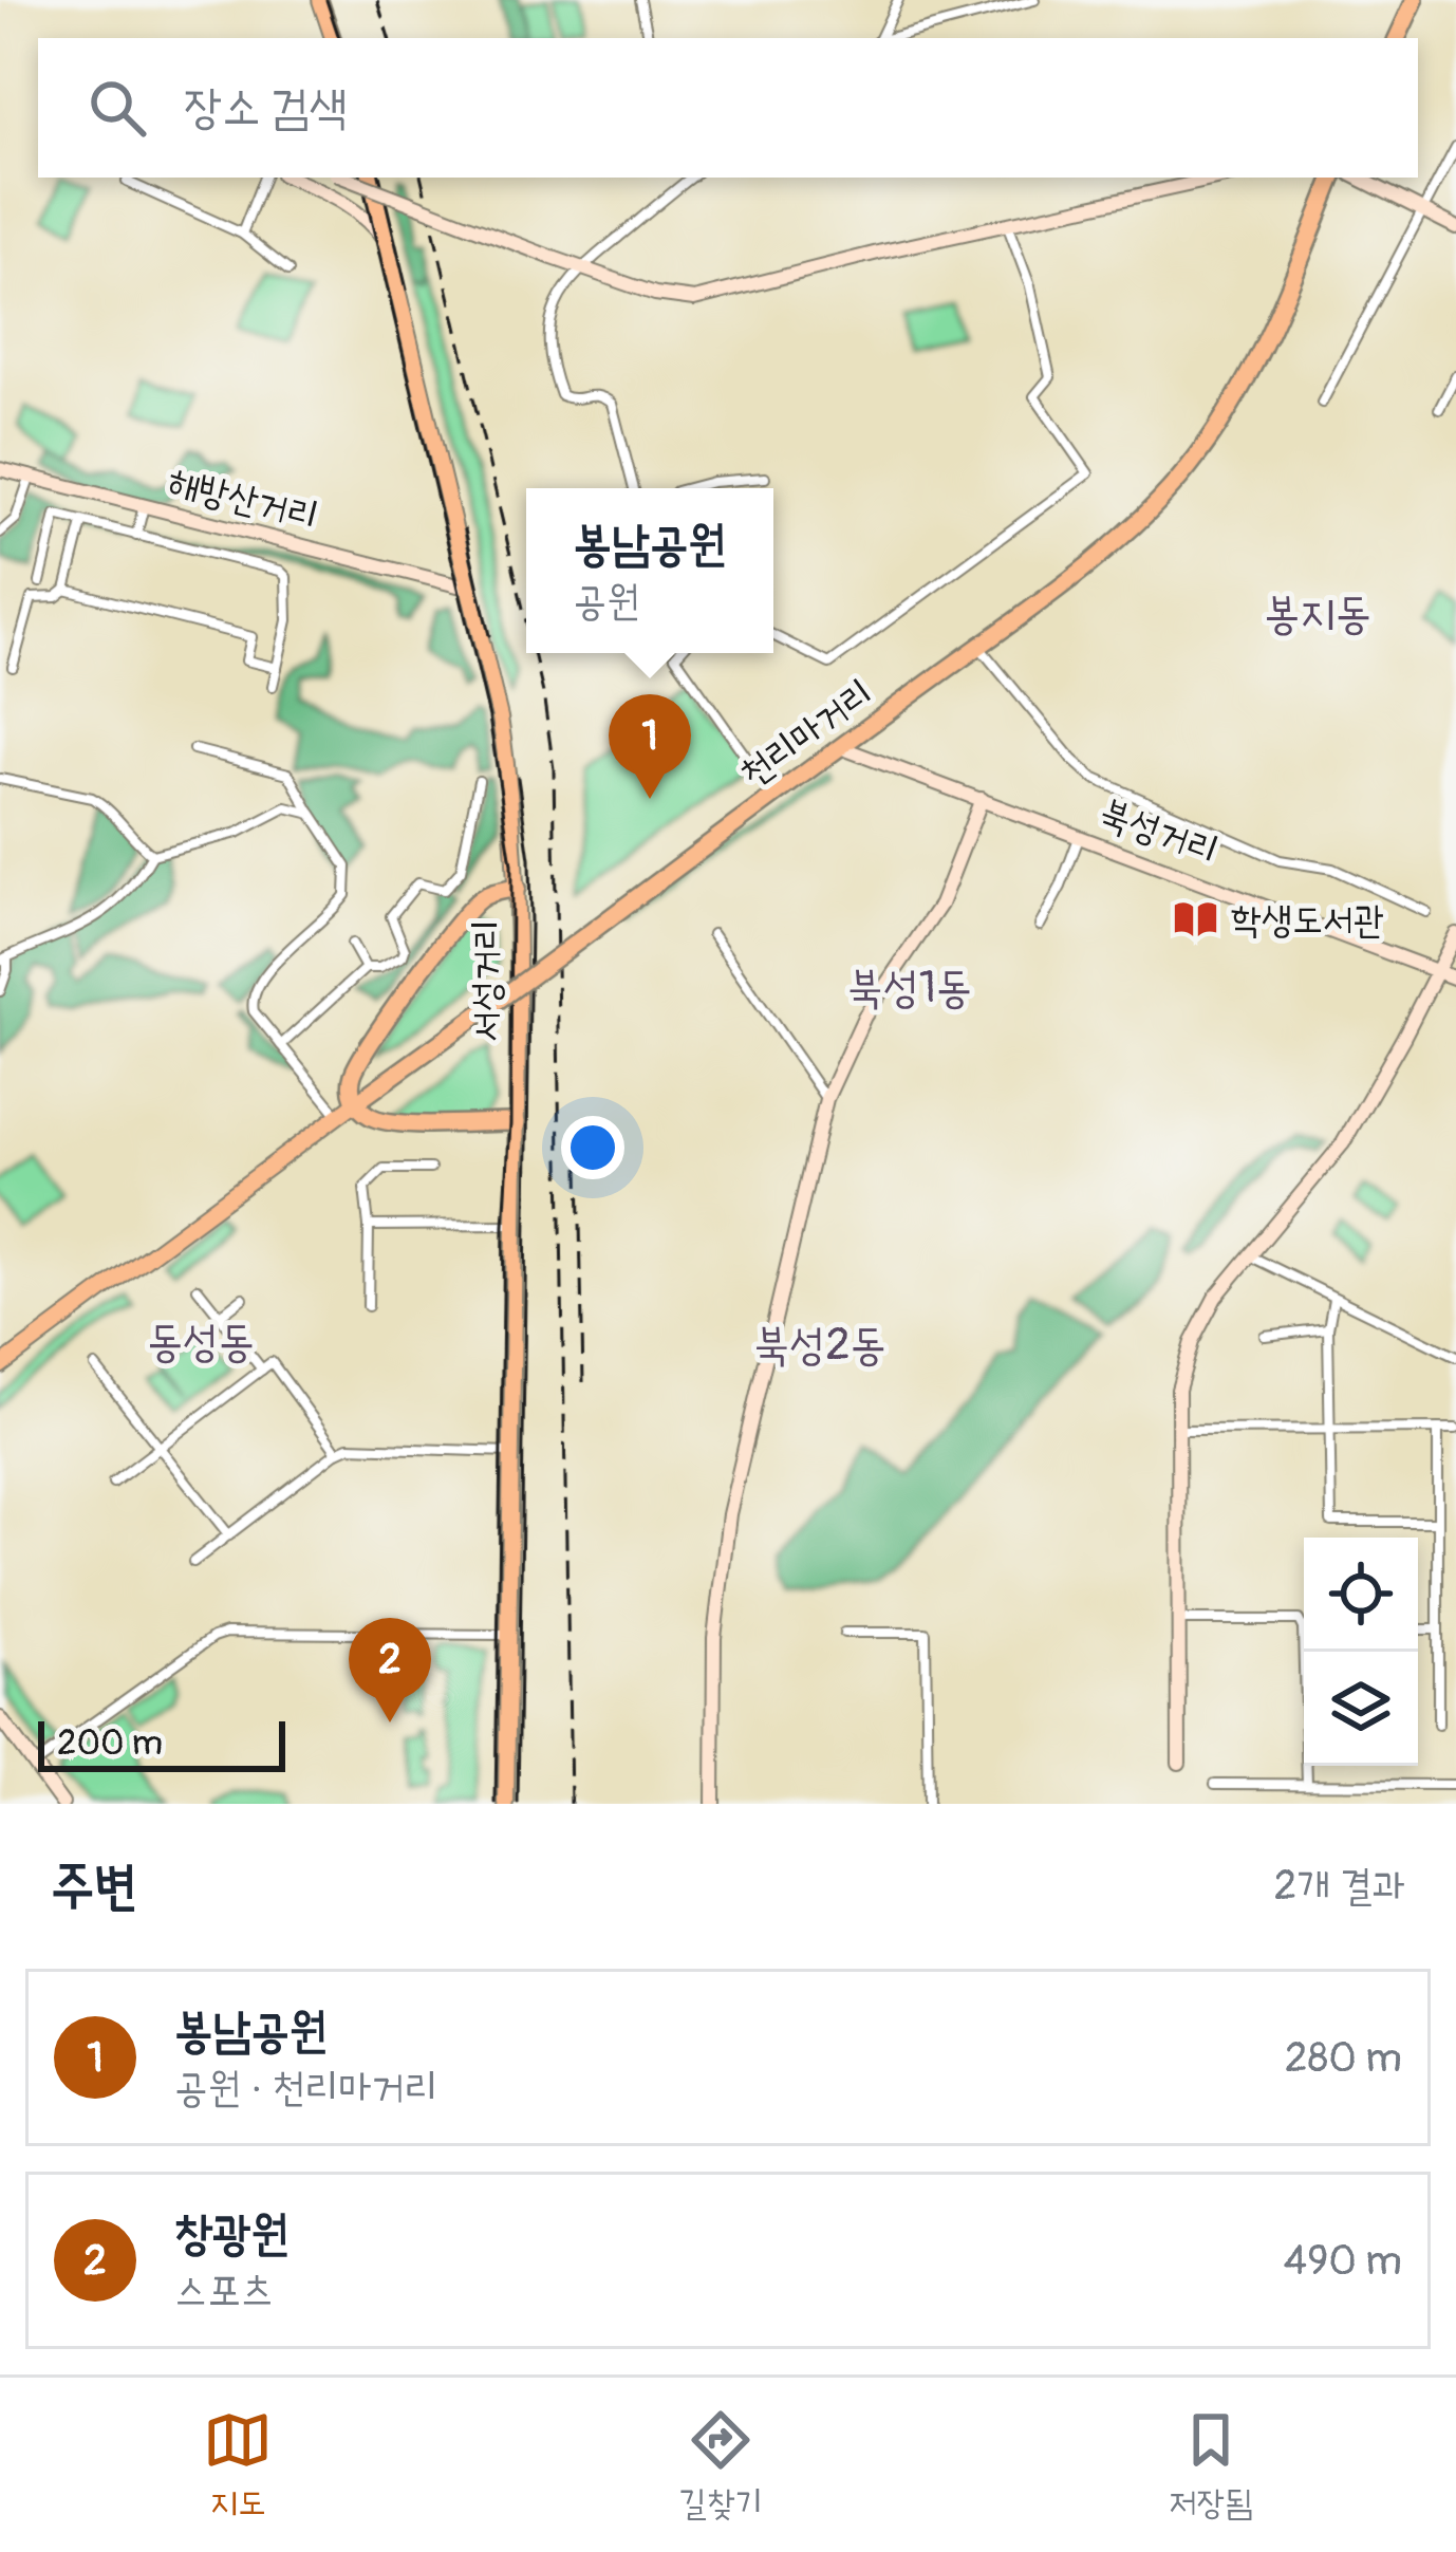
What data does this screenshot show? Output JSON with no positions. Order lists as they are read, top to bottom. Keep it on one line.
{"streets":{"highway":["천리마거리"],"main road":["서성거리"],"street":["해방산거리","북성거리"]},"crossings":[["해방산거리","서성거리"],["천리마거리","북성거리"]],"districts":["봉지동","북성1동","동성동","북성2동"],"places":{"library":["학생도서관"]},"scale_bar":"200 m","page":{"search":"장소 검색","popup":["봉남공원","공원"],"pins":["1","2"],"scale":"200 m","heading":["주변","2개 결과"],"list":[{"mark":"1","name":"봉남공원","note":"공원 · 천리마거리","value":"280 m"},{"mark":"2","name":"창광원","note":"스포츠","value":"490 m"}],"nav":["지도","길찾기","저장됨"]}}
